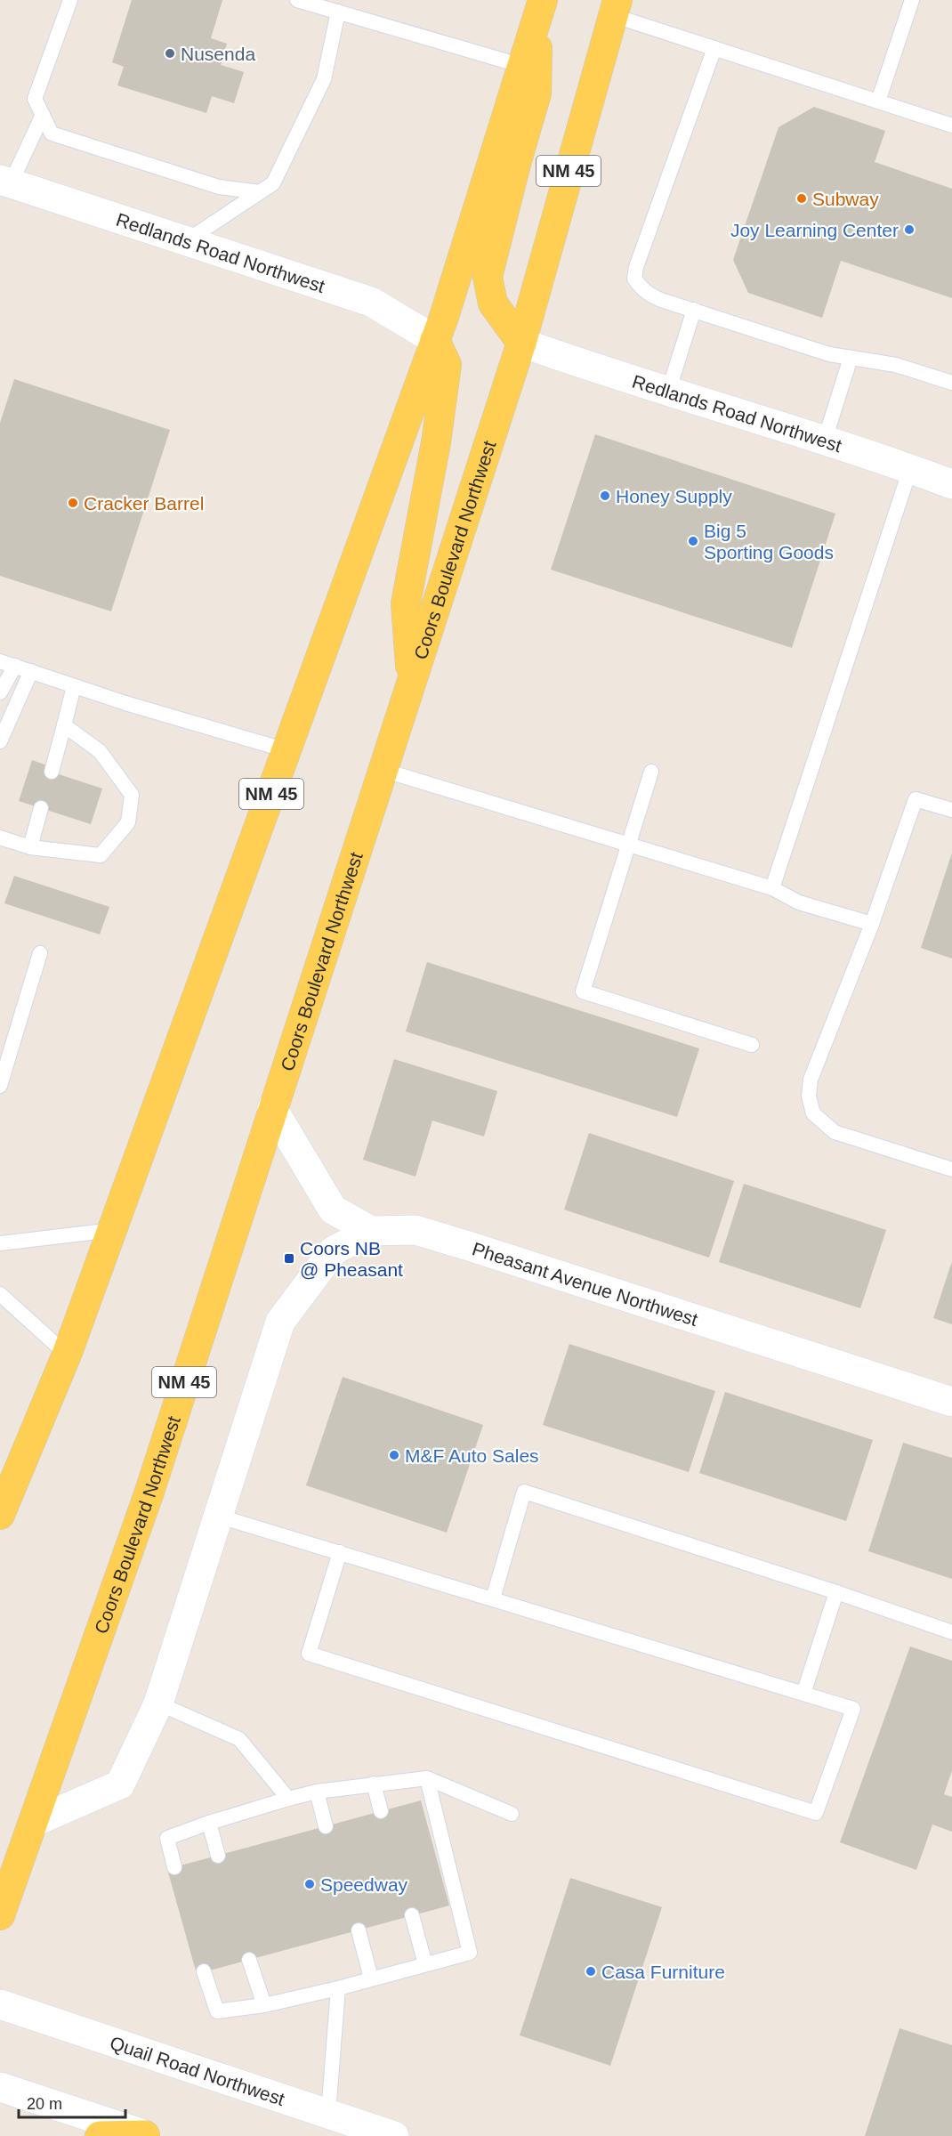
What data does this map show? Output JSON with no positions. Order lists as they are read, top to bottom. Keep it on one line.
{"streets":{"main road":["NM 45","Coors Boulevard Northwest"],"street":["Redlands Road Northwest","Pheasant Avenue Northwest","Quail Road Northwest"]},"crossings":[["NM 45","Redlands Road Northwest"],["Redlands Road Northwest","Coors Boulevard Northwest"]],"places":{"other":["Nusenda","Subway","Joy Learning Center","Honey Supply","Cracker Barrel","Big 5 Sporting Goods","M&F Auto Sales","Speedway","Casa Furniture"],"transit":["Coors NB @ Pheasant"]},"scale_bar":"20 m"}
